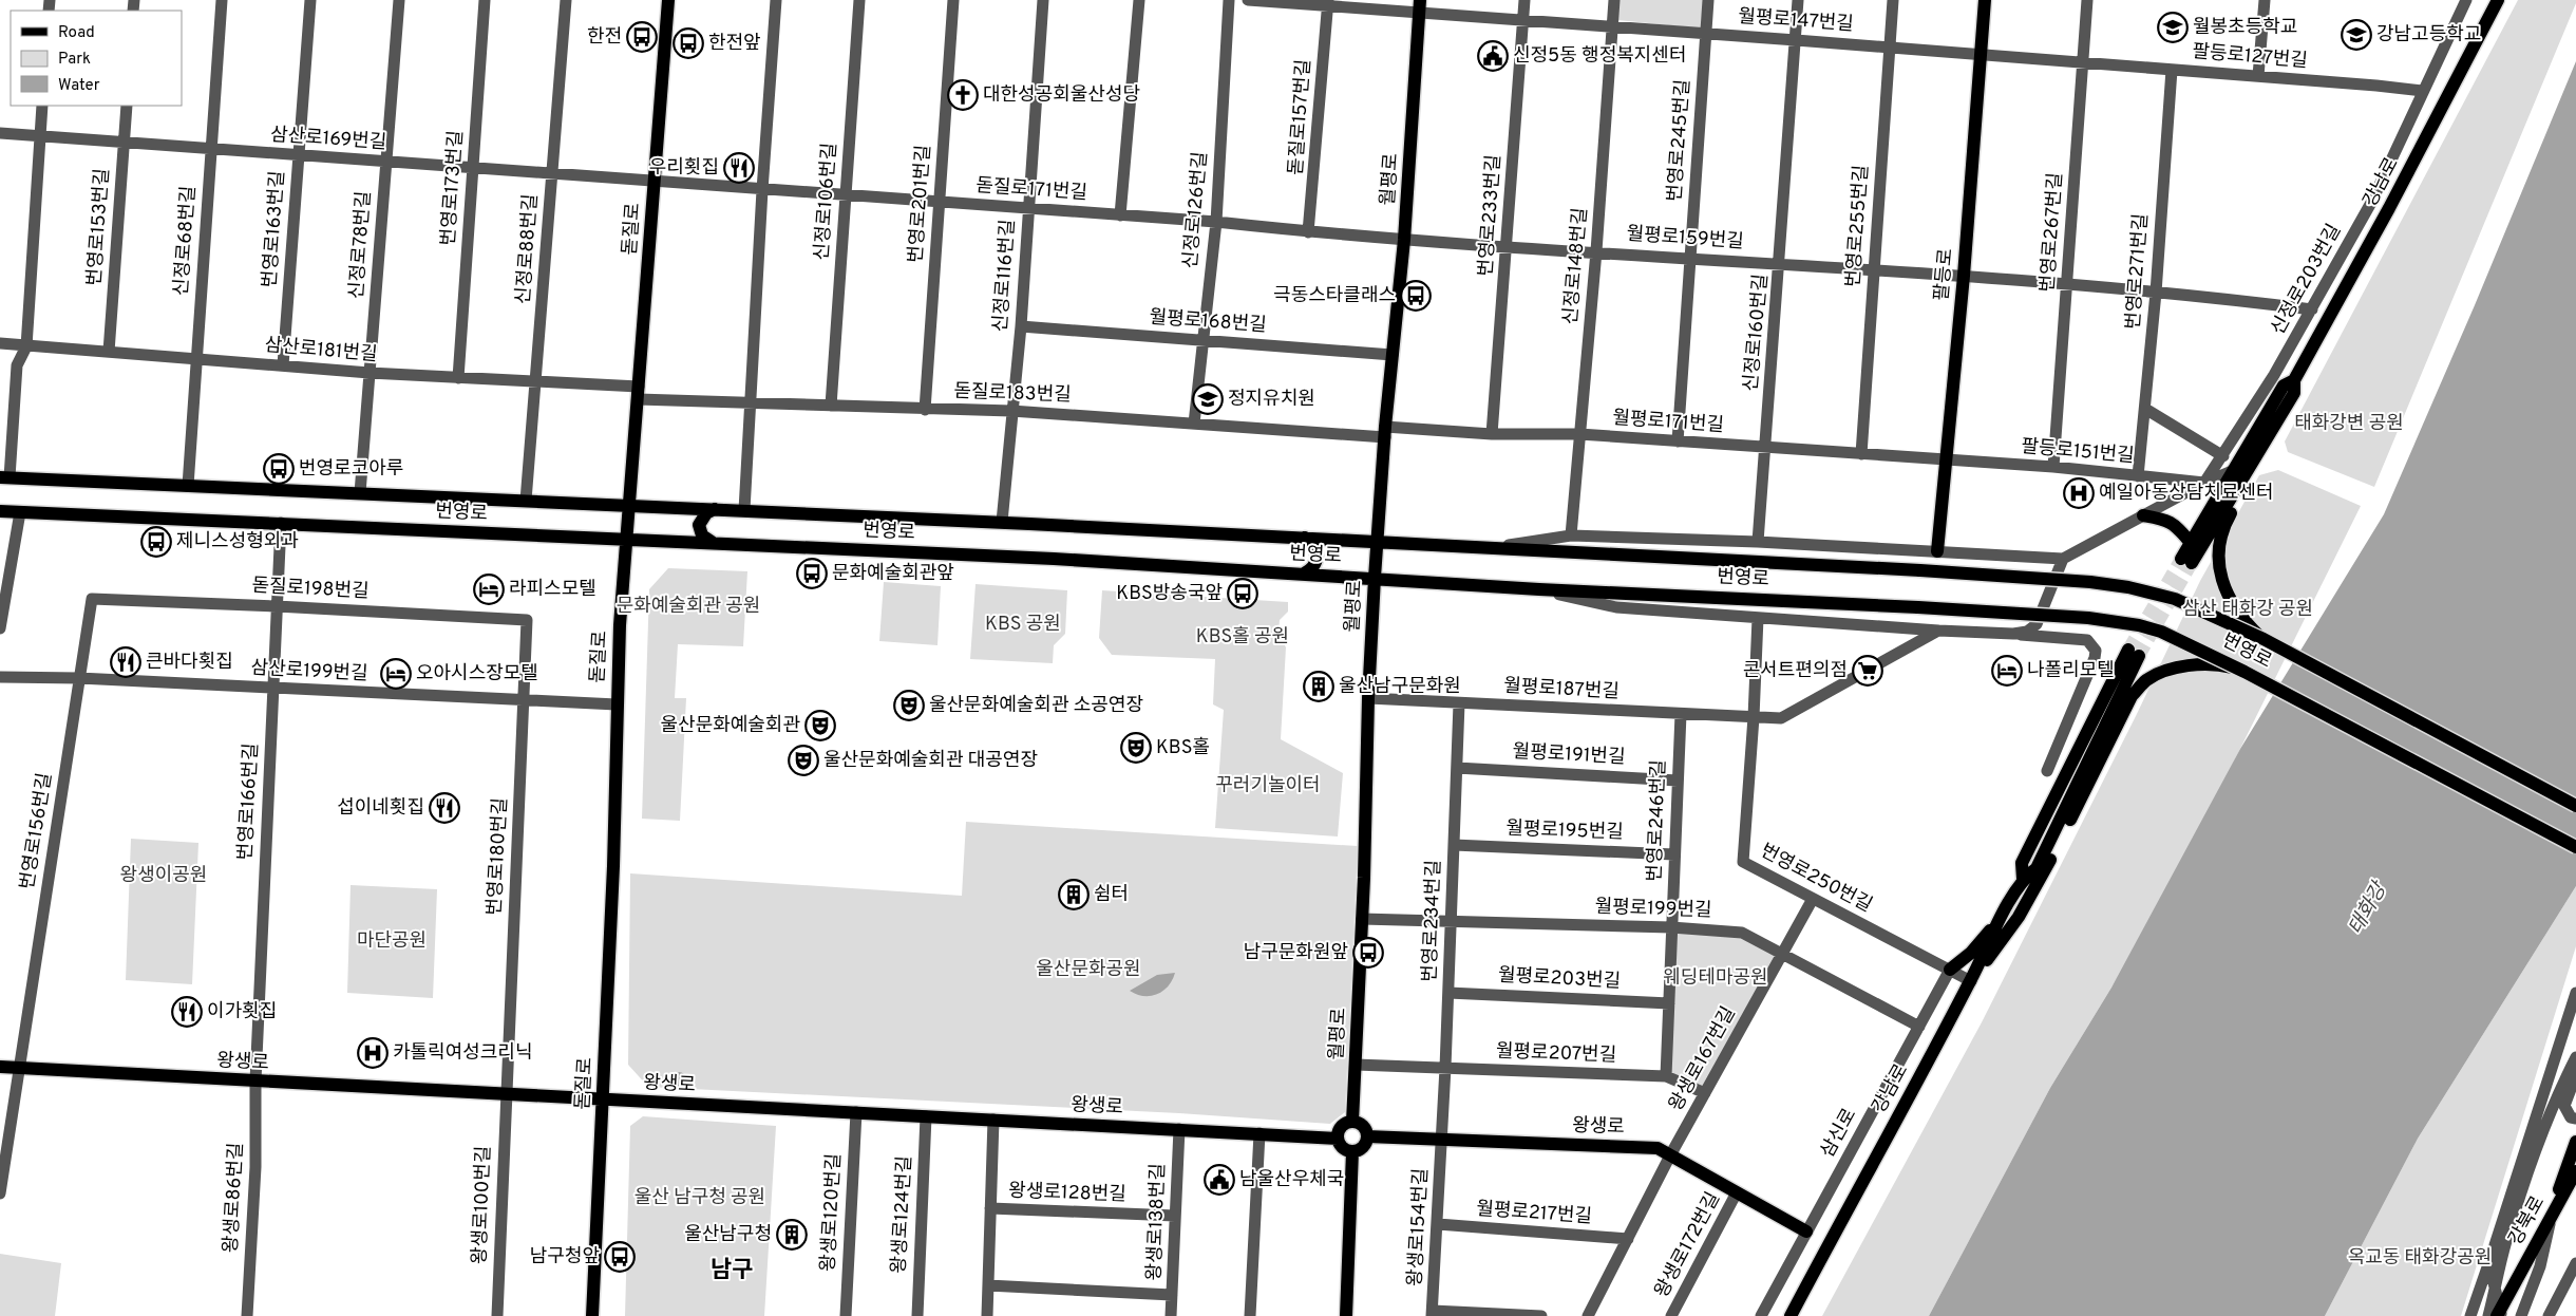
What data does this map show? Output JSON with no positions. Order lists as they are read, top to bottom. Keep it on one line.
{"streets":{"main road":["월평로","강남로","돋질로","팔등로","번영로","왕생로","강북로"],"street":["월평로147번길","팔등로127번길","돋질로157번길","삼산로169번길","번영로245번길","번영로173번길","돋질로171번길","신정로106번길","번영로201번길","신정로126번길","번영로233번길","번영로255번길","번영로153번길","번영로163번길","번영로267번길","월평로159번길","신정로68번길","신정로78번길","신정로88번길","신정로148번길","번영로271번길","신정로116번길","신정로203번길","월평로168번길","신정로160번길","삼산로181번길","돋질로183번길","월평로171번길","팔등로151번길","돋질로198번길","삼산로199번길","월평로187번길","월평로191번길","번영로166번길","번영로246번길","번영로156번길","월평로195번길","번영로180번길","번영로250번길","월평로199번길","번영로234번길","월평로203번길","월평로207번길","왕생로167번길","삼신로","왕생로128번길","왕생로86번길","왕생로100번길","왕생로120번길","월평로217번길","왕생로124번길","왕생로138번길","왕생로154번길","왕생로172번길"]},"crossings":[["월평로147번길","팔등로127번길"],["월평로147번길","번영로245번길"],["월평로147번길","월평로"],["월평로147번길","번영로233번길"],["월평로147번길","번영로255번길"],["월평로147번길","신정로148번길"],["월평로147번길","팔등로"],["월평로147번길","신정로160번길"],["팔등로127번길","번영로267번길"],["팔등로127번길","번영로271번길"],["팔등로127번길","팔등로"],["팔등로127번길","신정로203번길"],["돋질로157번길","돋질로171번길"],["삼산로169번길","번영로173번길"],["삼산로169번길","돋질로171번길"],["삼산로169번길","번영로153번길"],["삼산로169번길","번영로163번길"],["삼산로169번길","돋질로"],["삼산로169번길","신정로68번길"],["삼산로169번길","신정로78번길"],["삼산로169번길","신정로88번길"],["번영로245번길","월평로159번길"],["번영로245번길","월평로171번길"],["월평로","돋질로171번길"],["월평로","월평로159번길"],["월평로","월평로168번길"],["월평로","돋질로183번길"],["월평로","월평로171번길"],["월평로","번영로"],["월평로","월평로187번길"],["월평로","월평로199번길"],["월평로","월평로207번길"],["월평로","왕생로"],["강남로","번영로250번길"],["번영로173번길","삼산로181번길"],["돋질로171번길","신정로106번길"],["돋질로171번길","번영로201번길"],["돋질로171번길","신정로126번길"],["돋질로171번길","돋질로"],["돋질로171번길","월평로159번길"],["돋질로171번길","신정로116번길"],["신정로106번길","돋질로183번길"],["번영로201번길","돋질로183번길"],["신정로126번길","월평로168번길"],["신정로126번길","돋질로183번길"],["번영로233번길","월평로159번길"],["번영로233번길","월평로171번길"],["번영로255번길","월평로159번길"],["번영로255번길","월평로171번길"],["번영로153번길","삼산로181번길"],["번영로163번길","삼산로181번길"],["돋질로","삼산로181번길"],["돋질로","돋질로183번길"],["돋질로","번영로"],["돋질로","삼산로199번길"],["돋질로","왕생로"],["번영로267번길","월평로159번길"],["번영로267번길","팔등로151번길"],["월평로159번길","신정로148번길"],["월평로159번길","번영로271번길"],["월평로159번길","팔등로"],["월평로159번길","신정로203번길"],["월평로159번길","신정로160번길"],["신정로68번길","삼산로181번길"],["신정로68번길","번영로"],["신정로78번길","삼산로181번길"],["신정로78번길","번영로"],["신정로88번길","삼산로181번길"],["신정로88번길","번영로"],["신정로148번길","월평로171번길"],["번영로271번길","팔등로151번길"],["팔등로","월평로171번길"],["팔등로","팔등로151번길"],["신정로116번길","월평로168번길"],["신정로116번길","돋질로183번길"],["신정로116번길","번영로"],["신정로203번길","팔등로151번길"],["신정로160번길","월평로171번길"],["삼산로181번길","돋질로183번길"],["돋질로183번길","월평로171번길"],["월평로171번길","팔등로151번길"],["번영로","번영로166번길"],["돋질로198번길","번영로166번길"],["돋질로198번길","번영로156번길"],["돋질로198번길","번영로180번길"],["삼산로199번길","번영로166번길"],["삼산로199번길","번영로156번길"],["삼산로199번길","번영로180번길"],["월평로187번길","번영로246번길"],["월평로187번길","번영로250번길"],["월평로187번길","번영로234번길"],["월평로191번길","번영로246번길"],["월평로191번길","번영로234번길"],["번영로166번길","왕생로"],["번영로166번길","왕생로86번길"],["번영로246번길","월평로195번길"],["번영로246번길","월평로199번길"],["번영로246번길","월평로203번길"],["번영로246번길","월평로207번길"],["번영로156번길","왕생로"],["월평로195번길","번영로234번길"],["번영로180번길","왕생로"],["번영로180번길","왕생로100번길"],["번영로250번길","왕생로167번길"],["번영로250번길","삼신로"],["월평로199번길","번영로234번길"],["월평로199번길","왕생로167번길"],["월평로199번길","삼신로"],["번영로234번길","월평로203번길"],["번영로234번길","월평로207번길"],["번영로234번길","왕생로"],["번영로234번길","왕생로154번길"],["왕생로167번길","왕생로"],["왕생로167번길","월평로217번길"],["왕생로","삼신로"],["왕생로","왕생로128번길"],["왕생로","왕생로86번길"],["왕생로","왕생로100번길"],["왕생로","왕생로120번길"],["왕생로","왕생로124번길"],["왕생로","왕생로138번길"],["왕생로","왕생로154번길"],["왕생로","왕생로172번길"],["왕생로128번길","왕생로138번길"],["월평로217번길","왕생로154번길"]],"districts":["남구"],"water":["태화강"],"parks":["태화강변 공원","문화예술회관 공원","삼산 태화강 공원","KBS 공원","KBS홀 공원","꾸러기놀이터","왕생이공원","마단공원","울산문화공원","웨딩테마공원","울산 남구청 공원","옥교동 태화강공원"],"places":{"school or university":["월봉초등학교","강남고등학교","정지유치원"],"bus stop":["한전","한전앞","극동스타클래스","번영로코아루","제니스성형외과","문화예술회관앞","KBS방송국앞","남구문화원앞","남구청앞"],"public building":["신정5동 행정복지센터","남울산우체국"],"church":["대한성공회울산성당"],"restaurant":["우리횟집","큰바다횟집","섭이네횟집","이가횟집"],"hospital":["예일아동상담치료센터","카톨릭여성크리닉"],"hotel":["라피스모텔","나폴리모텔","오아시스장모텔"],"supermarket":["콘서트편의점"],"building":["울산남구문화원","쉼터","울산남구청"],"theatre":["울산문화예술회관 소공연장","울산문화예술회관","KBS홀","울산문화예술회관 대공연장"]},"legend":["Road","Park","Water"]}
